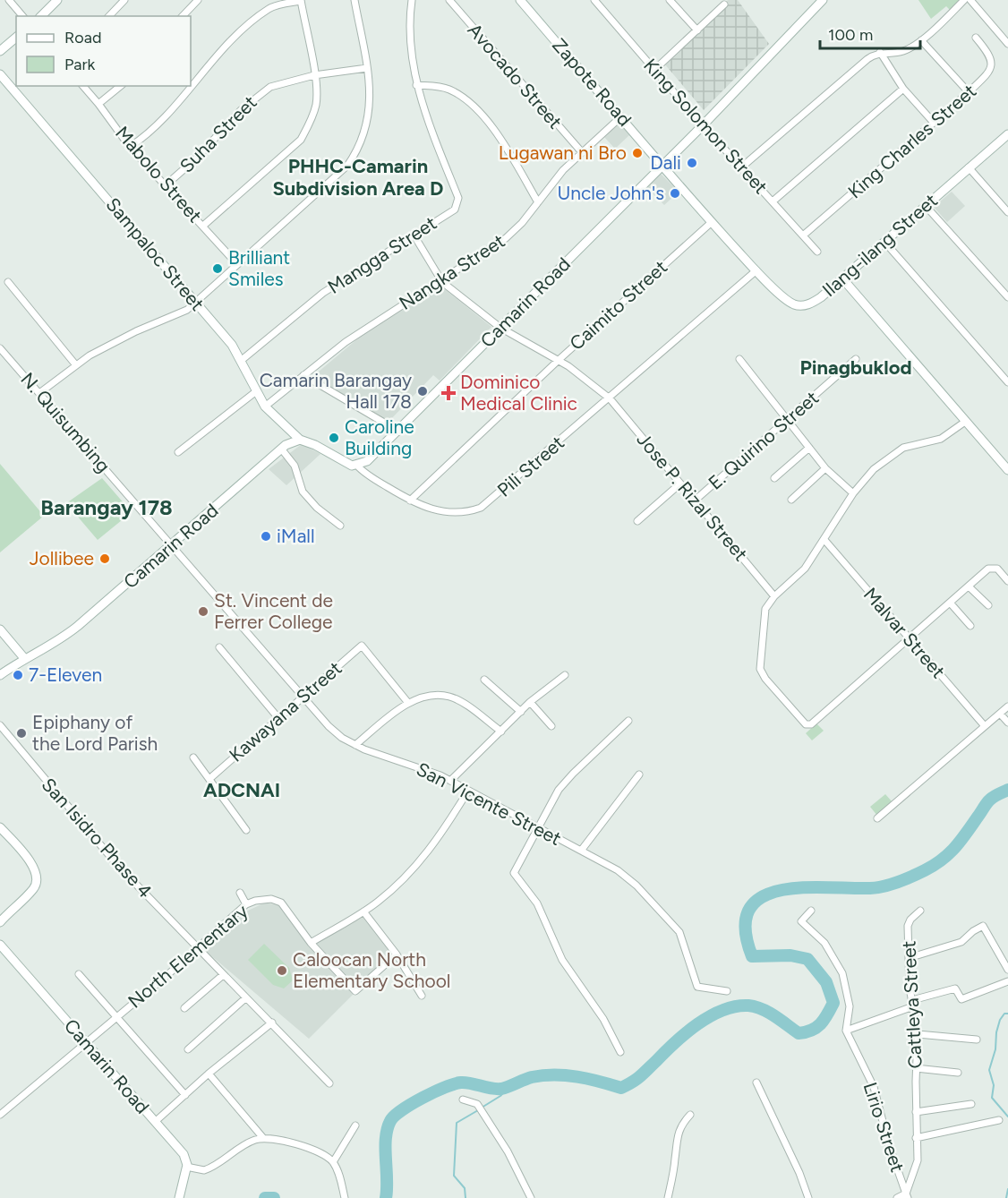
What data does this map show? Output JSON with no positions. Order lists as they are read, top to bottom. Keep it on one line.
{"streets":{"main road":["Zapote Road","Ilang-ilang Street","Sampaloc Street","Camarin Road"],"street":["Avocado Street","King Solomon Street","Suha Street","King Charles Street","Mabolo Street","Mangga Street","Nangka Street","Caimito Street","N. Quisumbing","E. Quirino Street","Pili Street","Jose P. Rizal Street","Malvar Street","Kawayana Street","San Vicente Street","San Isidro Phase 4","North Elementary","Cattleya Street","Lirio Street"]},"crossings":[["Avocado Street","Nangka Street"],["Zapote Road","Ilang-ilang Street"],["Zapote Road","Nangka Street"],["Zapote Road","Camarin Road"],["King Solomon Street","King Charles Street"],["King Solomon Street","Camarin Road"],["Suha Street","Mabolo Street"],["Ilang-ilang Street","Camarin Road"],["Ilang-ilang Street","Caimito Street"],["Ilang-ilang Street","Pili Street"],["Sampaloc Street","Mangga Street"],["Sampaloc Street","Nangka Street"],["Sampaloc Street","Camarin Road"],["Nangka Street","Jose P. Rizal Street"],["Camarin Road","N. Quisumbing"],["Camarin Road","Pili Street"],["Camarin Road","Jose P. Rizal Street"],["Camarin Road","San Vicente Street"],["Camarin Road","North Elementary"],["Caimito Street","Pili Street"],["Caimito Street","Jose P. Rizal Street"],["N. Quisumbing","San Vicente Street"],["E. Quirino Street","Jose P. Rizal Street"],["Pili Street","Jose P. Rizal Street"],["Kawayana Street","San Vicente Street"],["San Isidro Phase 4","North Elementary"],["Cattleya Street","Lirio Street"]],"districts":["PHHC-Camarin Subdivision Area D","Pinagbuklod","Barangay 178","ADCNAI"],"places":{"other":["Lugawan ni Bro","Dali","Uncle John's","Brilliant Smiles","Camarin Barangay Hall 178","Caroline Building","iMall","Jollibee","St. Vincent de Ferrer College","7-Eleven","Epiphany of the Lord Parish","Caloocan North Elementary School"],"health":["Dominico Medical Clinic"]},"legend":["Road","Park"],"scale_bar":"100 m"}
